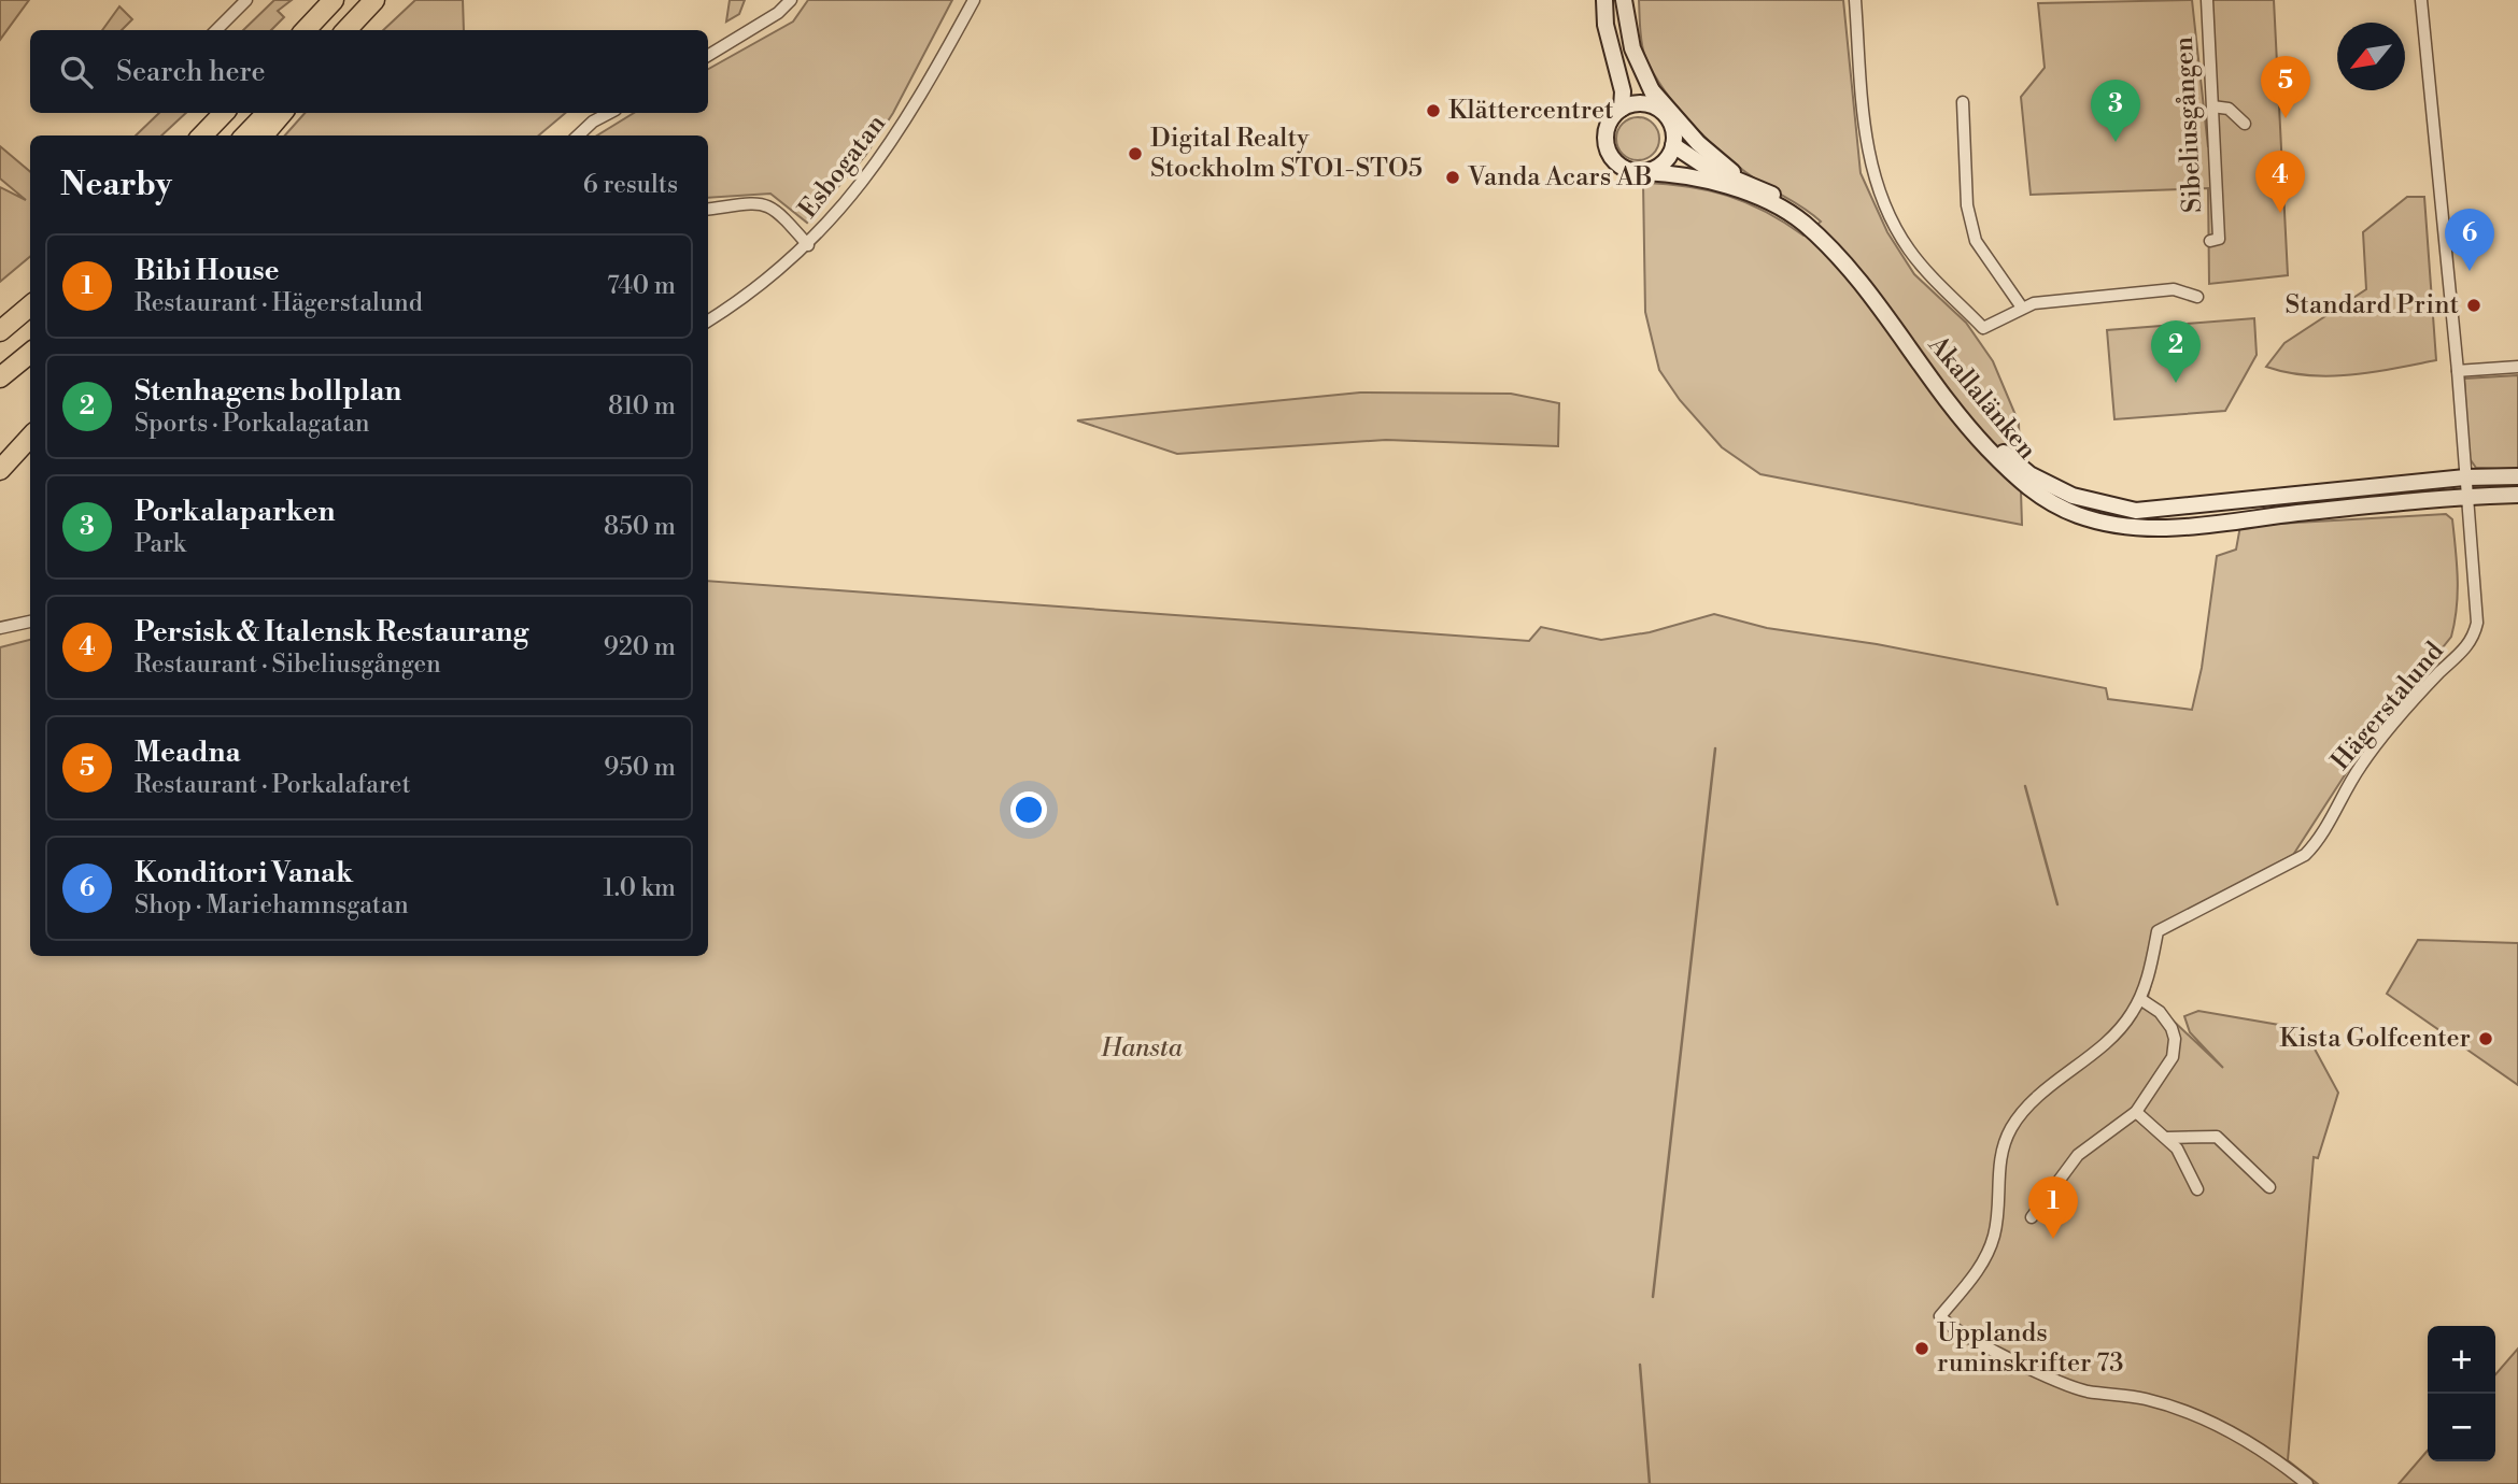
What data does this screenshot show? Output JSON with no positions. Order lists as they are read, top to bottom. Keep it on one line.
{"streets":{"main road":["Akallalänken"],"street":["Sibeliusgången","Esbogatan","Hägerstalund"]},"crossings":[["Akallalänken","Hägerstalund"]],"parks":["Hansta"],"places":["Klättercentret","Digital Realty Stockholm STO1-STO5","Vanda Acars AB","Standard Print","Kista Golfcenter","Upplands runinskrifter 73"],"north":"bottom left","page":{"search":"Search here","pins":["5","3","4","6","2","1"],"heading":["Nearby","6 results"],"list":[{"mark":"1","name":"Bibi House","note":"Restaurant · Hägerstalund","value":"740 m"},{"mark":"2","name":"Stenhagens bollplan","note":"Sports · Porkalagatan","value":"810 m"},{"mark":"3","name":"Porkalaparken","note":"Park","value":"850 m"},{"mark":"4","name":"Persisk & Italensk Restaurang","note":"Restaurant · Sibeliusgången","value":"920 m"},{"mark":"5","name":"Meadna","note":"Restaurant · Porkalafaret","value":"950 m"},{"mark":"6","name":"Konditori Vanak","note":"Shop · Mariehamnsgatan","value":"1.0 km"}],"map_buttons":["+","−"]}}
